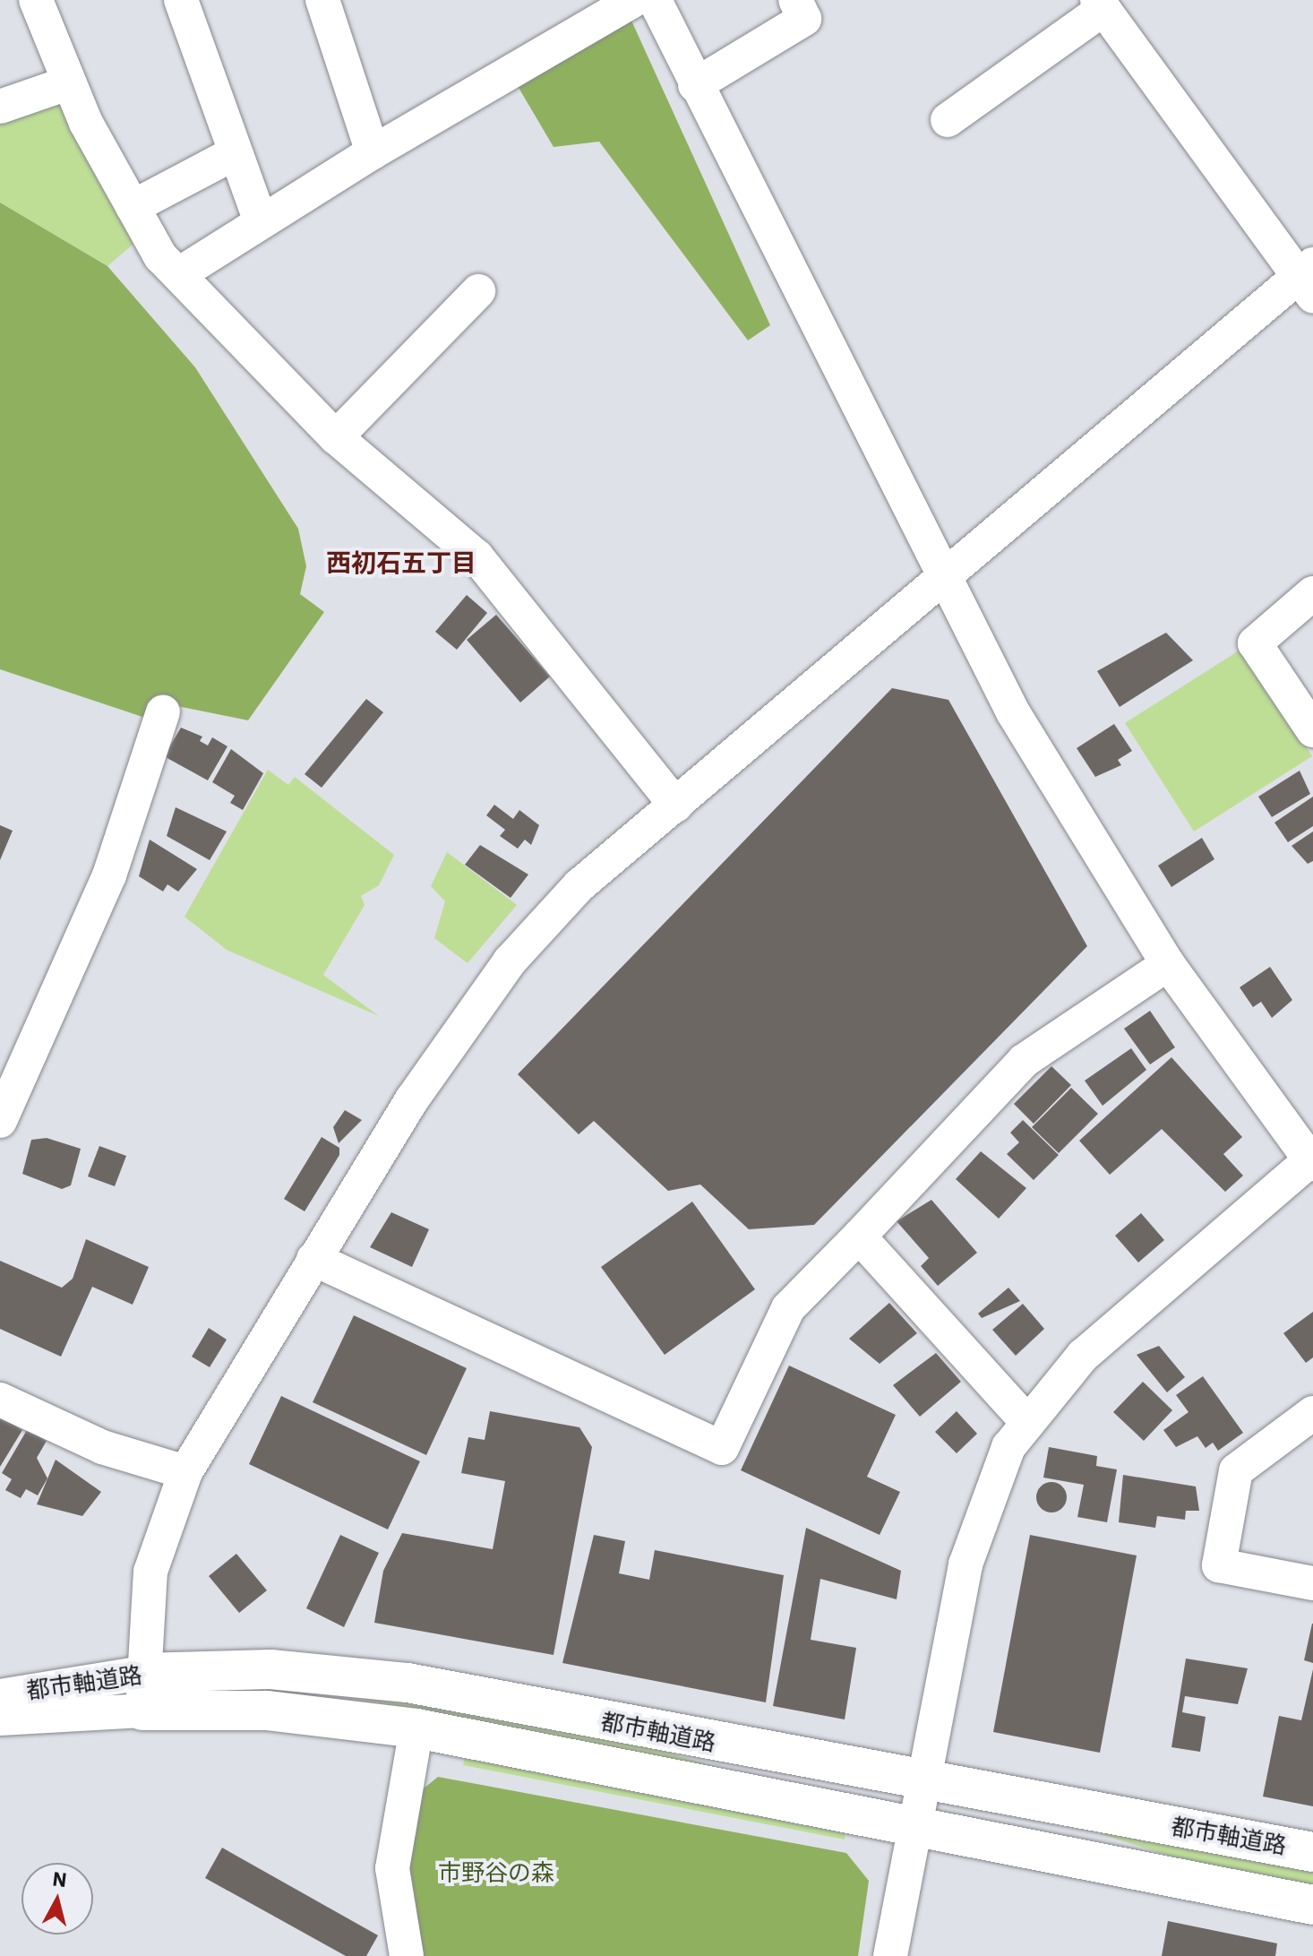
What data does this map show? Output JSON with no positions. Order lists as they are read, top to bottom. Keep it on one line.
{"streets":{"main road":["都市軸道路"]},"districts":["西初石五丁目"],"parks":["市野谷の森"],"north":"top"}
